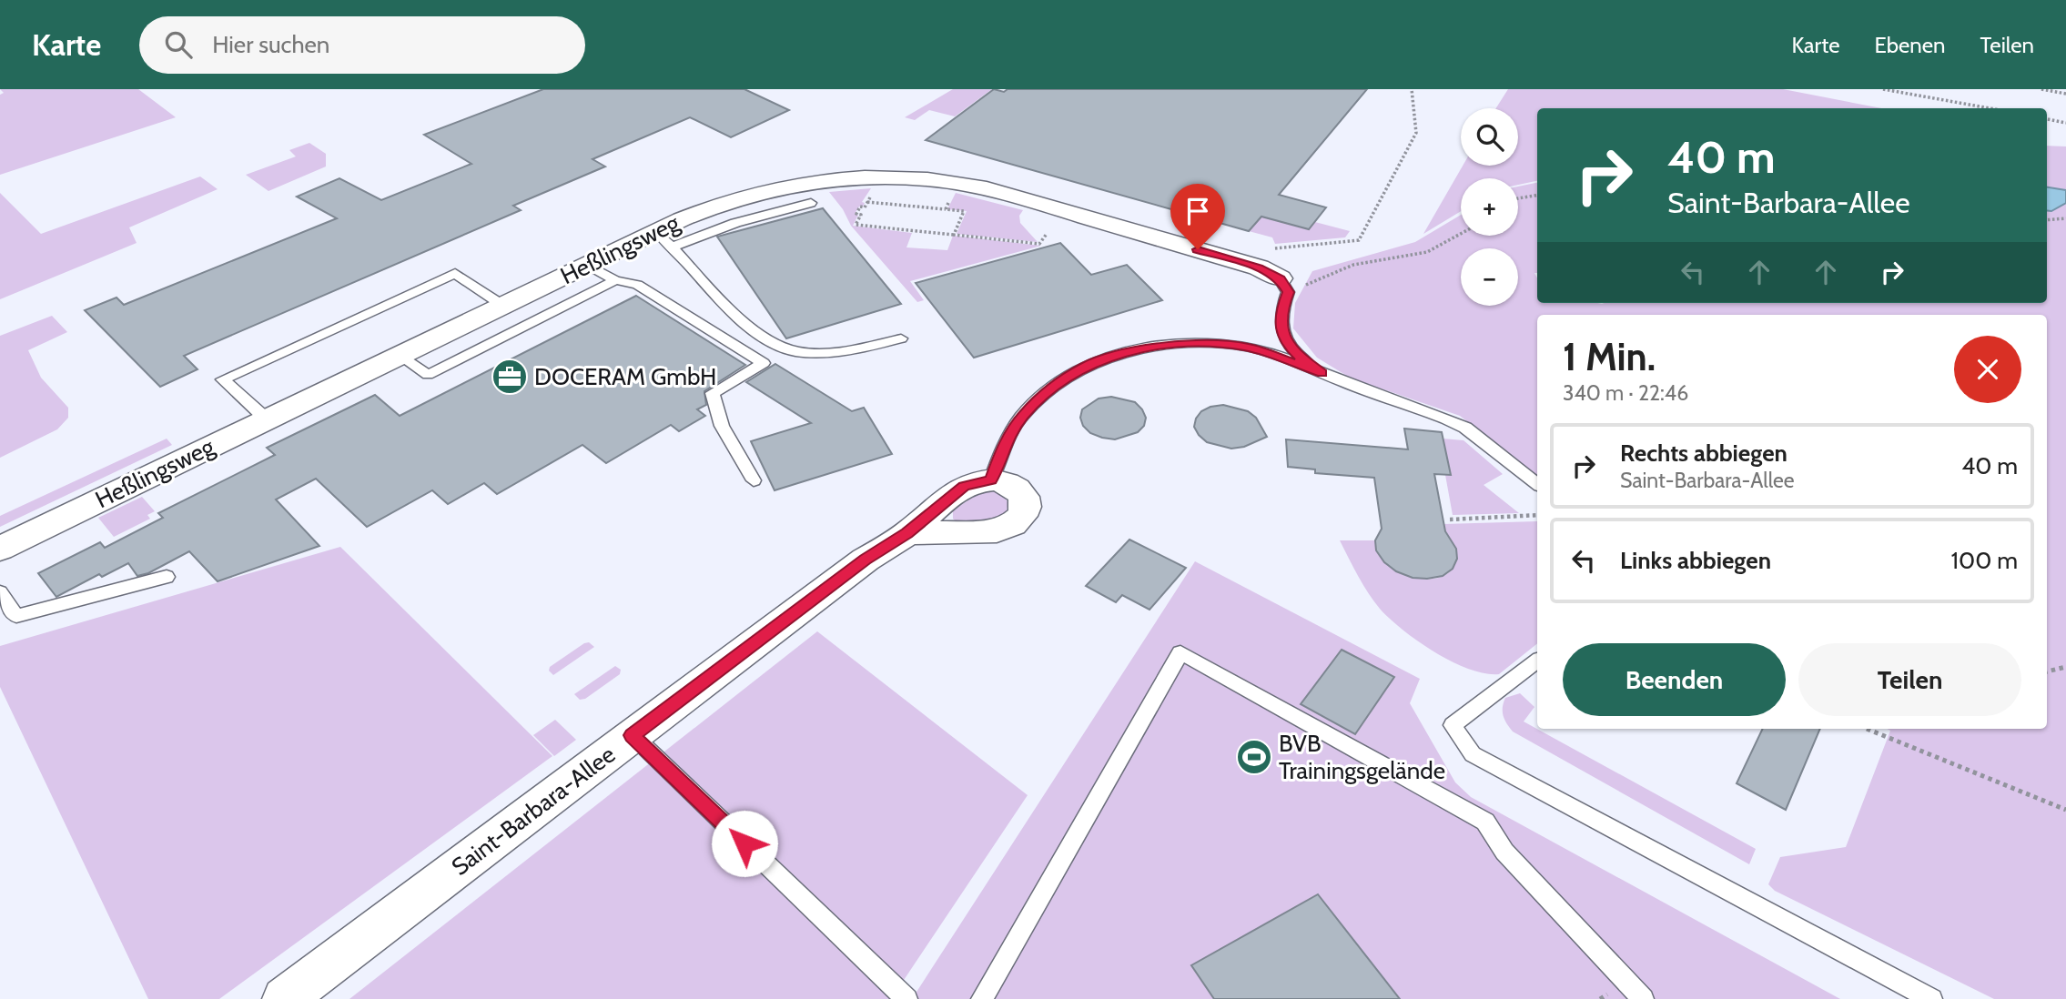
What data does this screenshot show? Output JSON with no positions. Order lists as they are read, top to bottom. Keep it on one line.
{"streets":{"street":["Heßlingsweg","Saint-Barbara-Allee"]},"places":{"office":["DOCERAM GmbH"],"sports":["BVB Trainingsgelände"]},"page":{"header":"Karte","search":"Hier suchen","nav":["Karte","Ebenen","Teilen"],"map_buttons":["+","−"],"turn":["40 m","Saint-Barbara-Allee"],"heading":["1 Min.","340 m · 22:46"],"list":[{"name":"Rechts abbiegen","note":"Saint-Barbara-Allee","value":"40 m"},{"name":"Links abbiegen","value":"100 m"}],"buttons":["Beenden","Teilen"]}}
